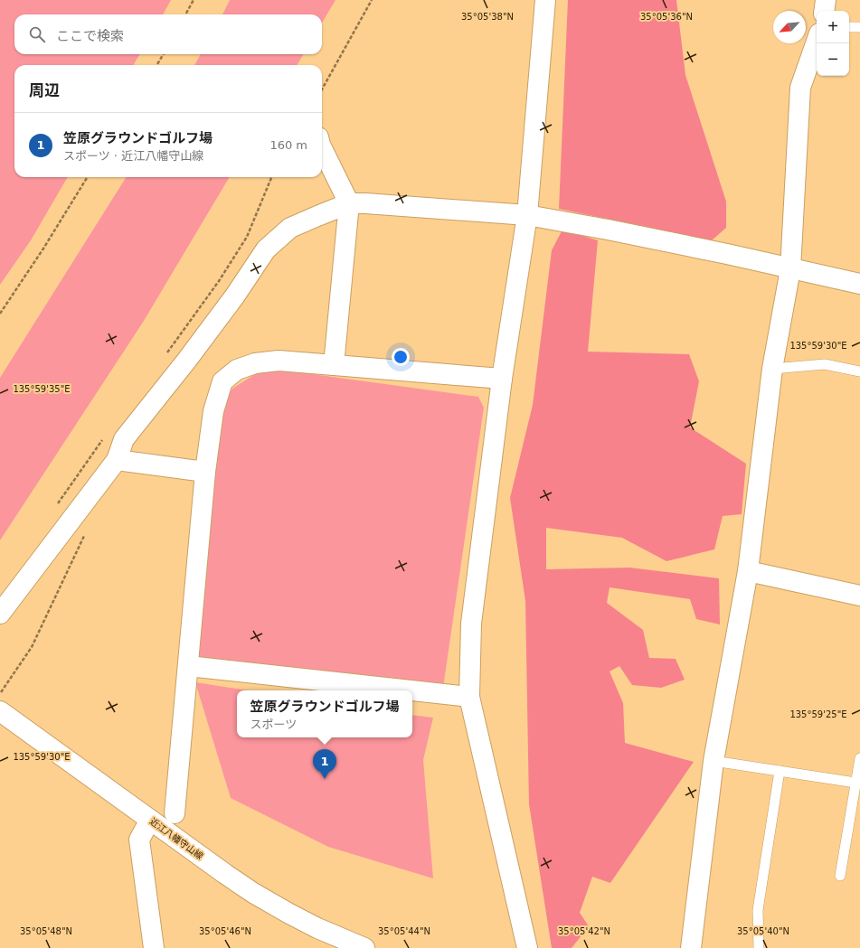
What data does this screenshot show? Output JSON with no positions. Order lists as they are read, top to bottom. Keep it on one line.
{"streets":{"street":["近江八幡守山線"]},"north":"bottom left","page":{"map_buttons":["+","−"],"search":"ここで検索","heading":"周辺","list":[{"mark":"1","name":"笠原グラウンドゴルフ場","note":"スポーツ · 近江八幡守山線","value":"160 m"}],"popup":["笠原グラウンドゴルフ場","スポーツ"],"pins":"1"},"coordinates":["35°05'38\"N","35°05'36\"N","135°59'30\"E","135°59'35\"E","135°59'25\"E","35°05'48\"N","35°05'46\"N","35°05'44\"N","35°05'42\"N","35°05'40\"N"]}
